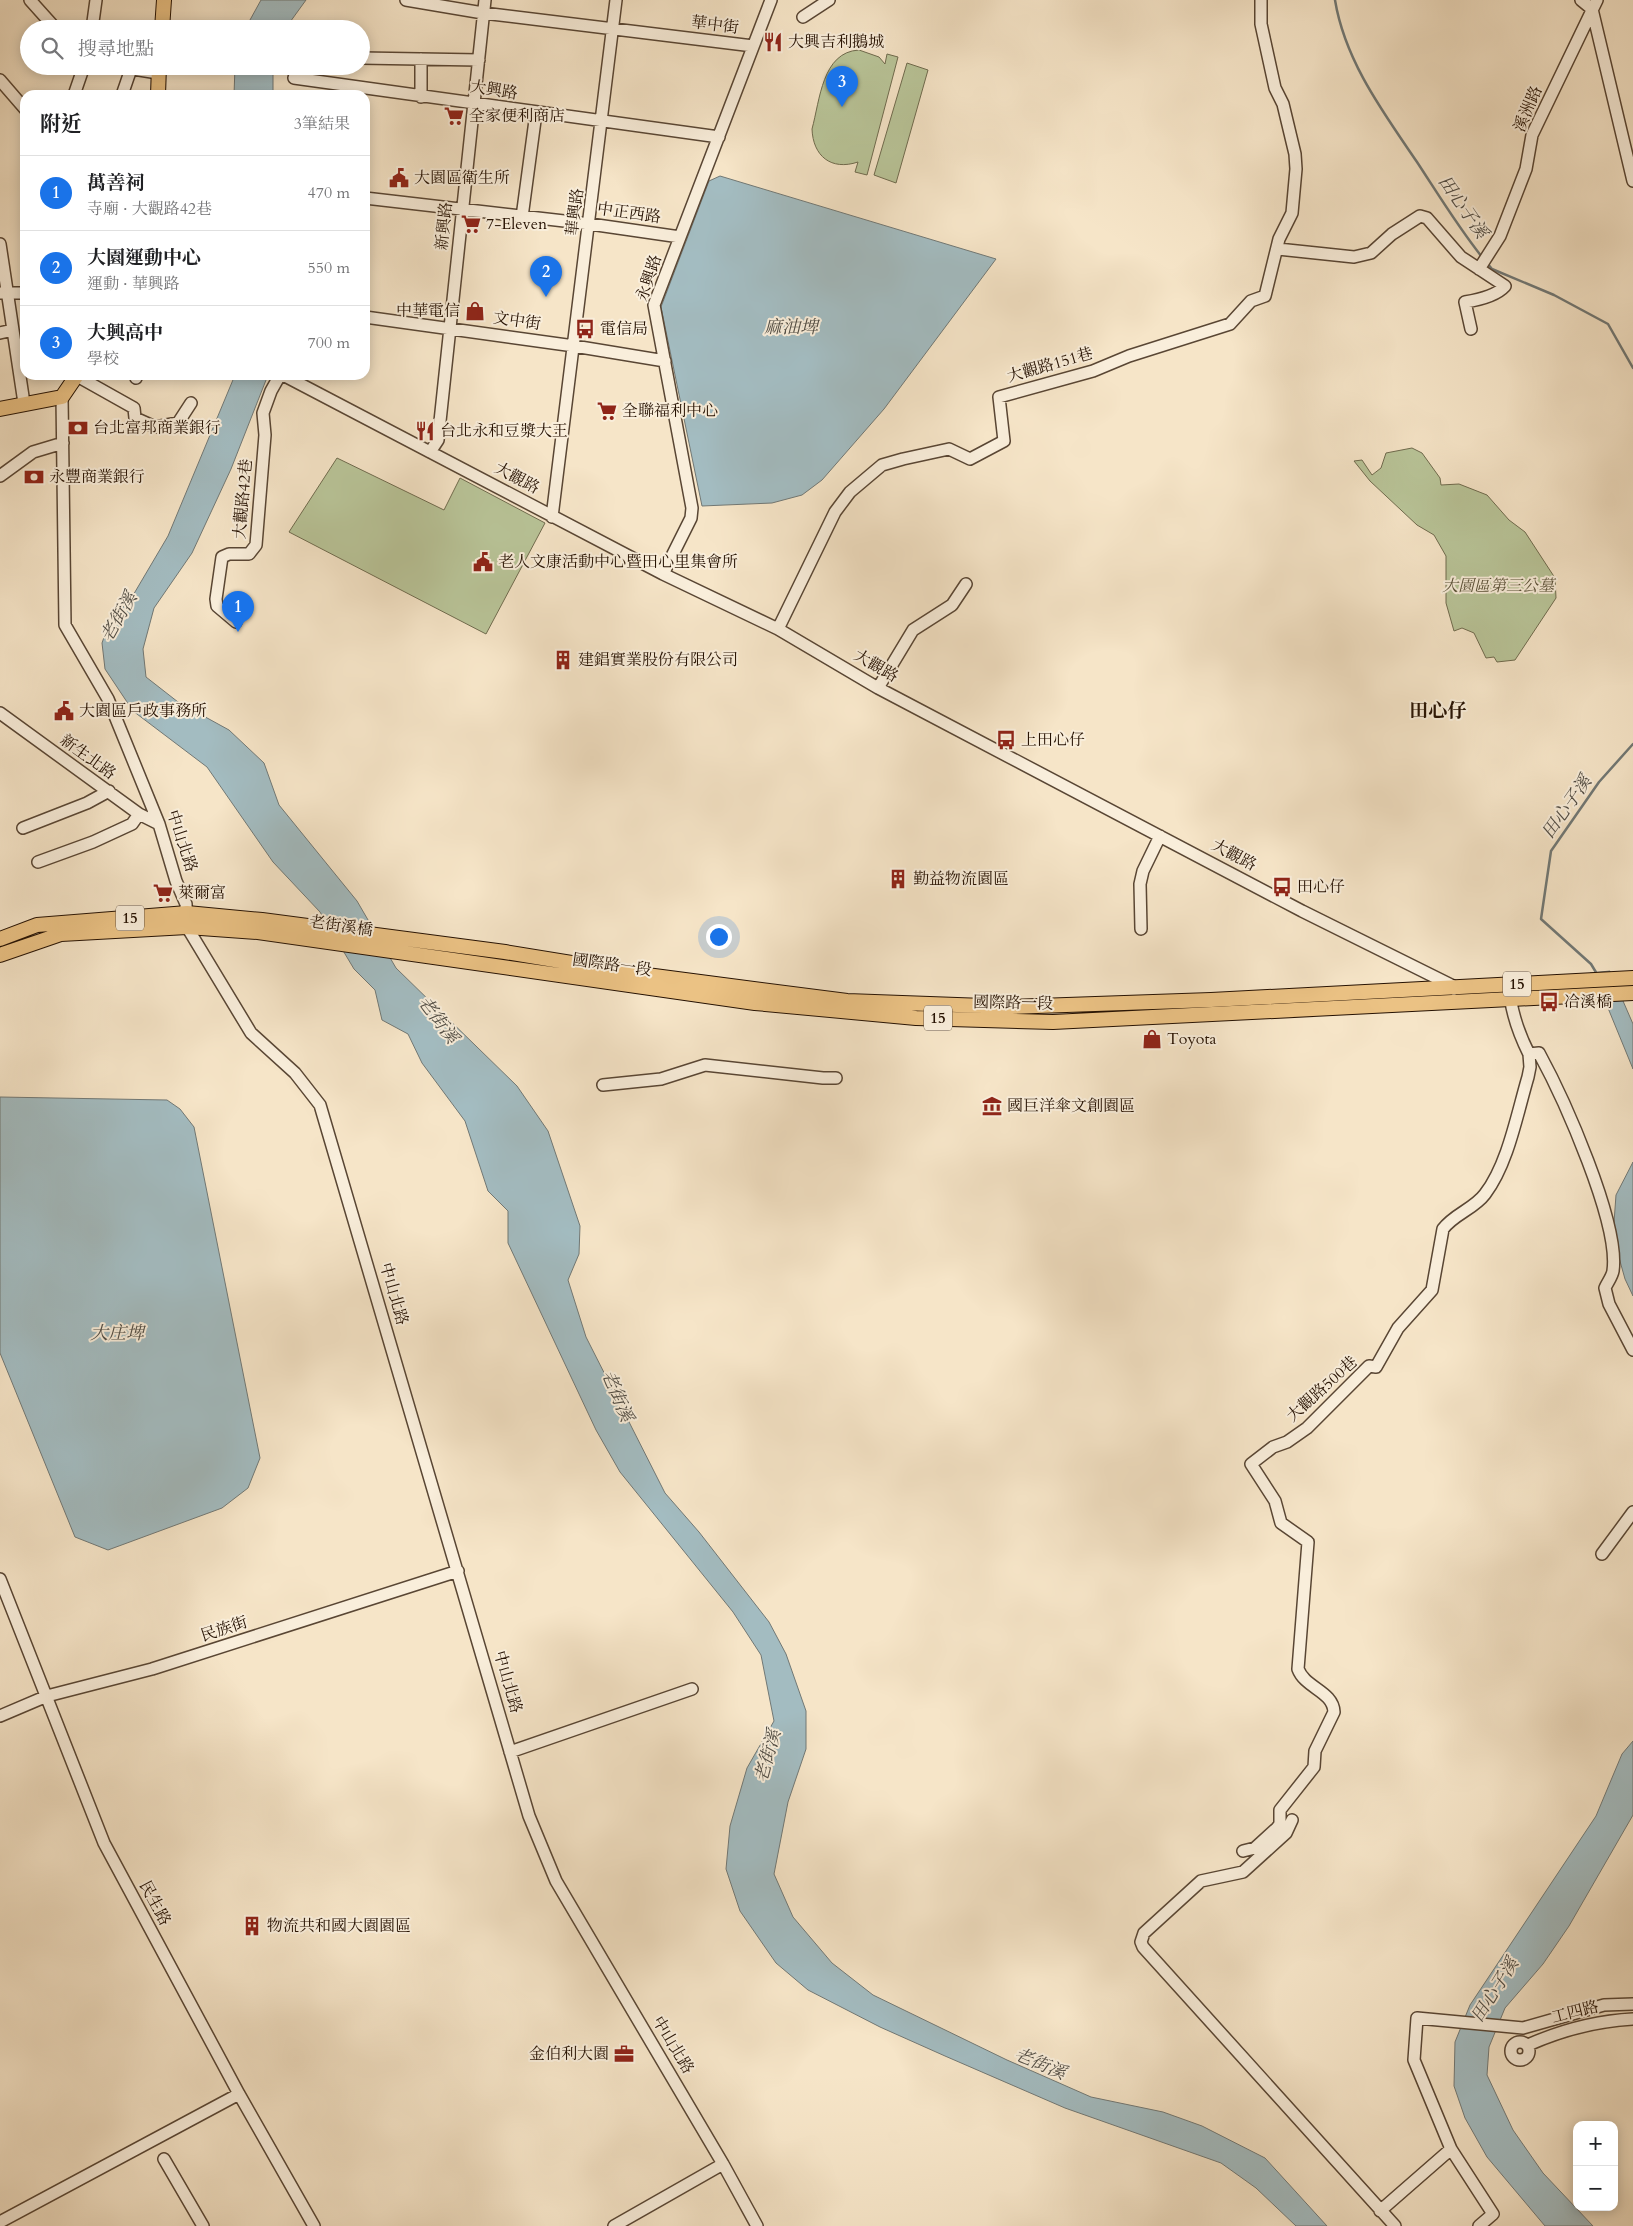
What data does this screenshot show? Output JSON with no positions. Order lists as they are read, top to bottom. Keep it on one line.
{"streets":{"main road":["大觀路","15","老街溪橋","國際路一段"],"street":["華中街","大興路","溪洲路","華興路","中正西路","新興路","永興路","文中街","大觀路151巷","大觀路42巷","新生北路","中山北路","大觀路500巷","民族街","民生路","工四路"]},"crossings":[["華中街","華興路"],["華中街","新興路"],["華中街","永興路"],["大興路","華興路"],["大興路","新興路"],["大興路","永興路"],["華興路","中正西路"],["華興路","文中街"],["華興路","大觀路"],["中正西路","新興路"],["中正西路","永興路"],["新興路","文中街"],["新興路","大觀路"],["永興路","文中街"],["永興路","大觀路"],["大觀路151巷","大觀路"],["大觀路","國際路一段"],["大觀路","大觀路500巷"],["新生北路","中山北路"],["中山北路","15"],["中山北路","老街溪橋"],["中山北路","民族街"],["15","老街溪橋"],["15","國際路一段"],["15","大觀路500巷"],["老街溪橋","國際路一段"],["民族街","民生路"]],"districts":["田心仔"],"water":["田心子溪","麻油埤","老街溪","大庄埤"],"parks":["大園區第三公墓"],"places":{"restaurant":["大興吉利鵝城","台北永和豆漿大王"],"supermarket":["全家便利商店","7-Eleven","全聯福利中心","萊爾富"],"public building":["大園區衛生所","老人文康活動中心暨田心里集會所","大園區戶政事務所"],"shop":["中華電信","Toyota"],"bus stop":["電信局","上田心仔","田心仔","冾溪橋"],"bank":["台北富邦商業銀行","永豐商業銀行"],"building":["建錩實業股份有限公司","勤益物流園區","物流共和國大園園區"],"museum":["國巨洋傘文創園區"],"office":["金伯利大園"]},"page":{"search":"搜尋地點","pins":["3","2","1"],"heading":["附近","3筆結果"],"list":[{"mark":"1","name":"萬善祠","note":"寺廟 · 大觀路42巷","value":"470 m"},{"mark":"2","name":"大園運動中心","note":"運動 · 華興路","value":"550 m"},{"mark":"3","name":"大興高中","note":"學校","value":"700 m"}],"map_buttons":["+","−"]}}
